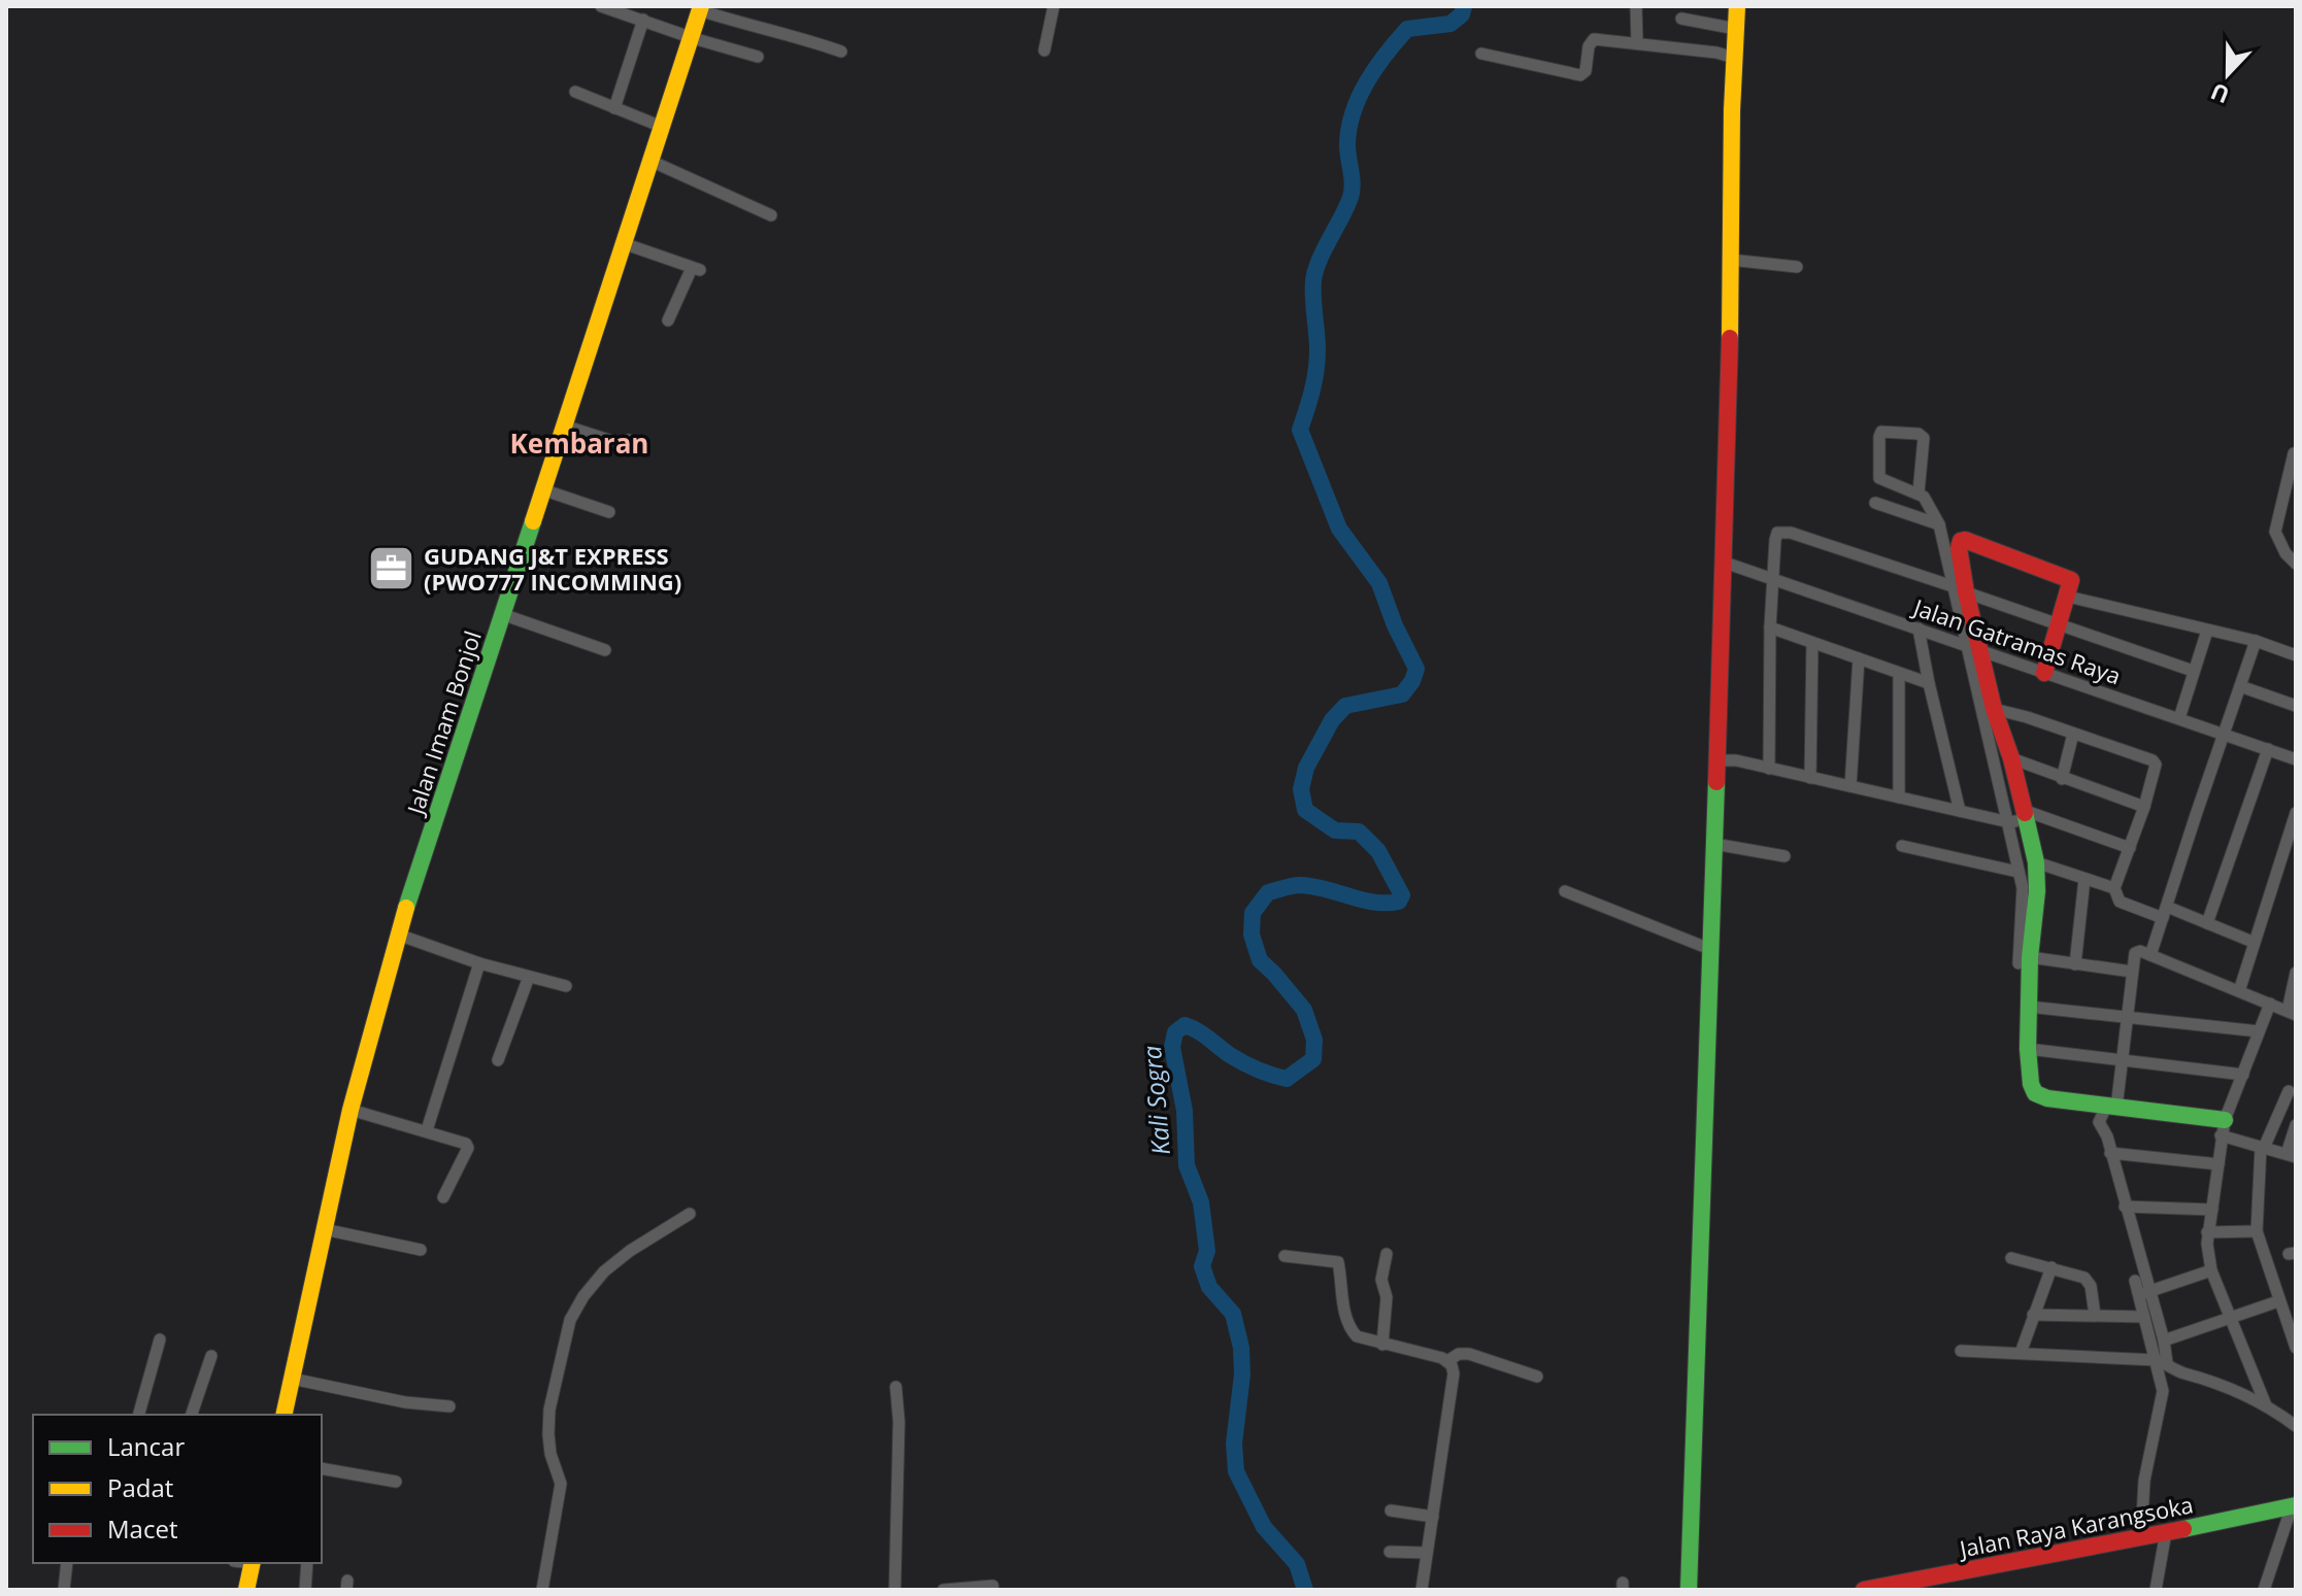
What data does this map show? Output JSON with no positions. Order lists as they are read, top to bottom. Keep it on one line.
{"streets":{"street":["Jalan Gatramas Raya","Jalan Imam Bonjol","Jalan Raya Karangsoka"]},"districts":["Kembaran"],"water":["Kali Sogra"],"places":{"office":["GUDANG J&T EXPRESS (PWO777 INCOMMING)"]},"legend":["Lancar","Padat","Macet"],"north":"bottom"}
